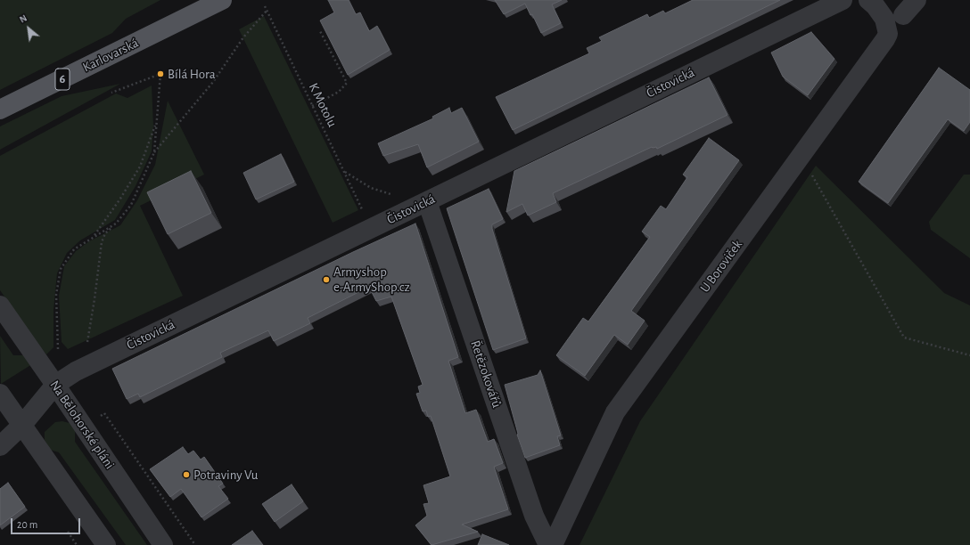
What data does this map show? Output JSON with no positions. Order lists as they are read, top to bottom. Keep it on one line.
{"streets":{"main road":["Karlovarská","6"],"street":["Čistovická","U Boroviček","Řetězokovářů","Na Bělohorské pláni"],"path":["K Motolu"]},"crossings":[["Čistovická","Řetězokovářů"],["Čistovická","Na Bělohorské pláni"]],"places":["Bílá Hora","Armyshop e-ArmyShop.cz","Potraviny Vu"],"scale_bar":"20 m","north":"top left"}
